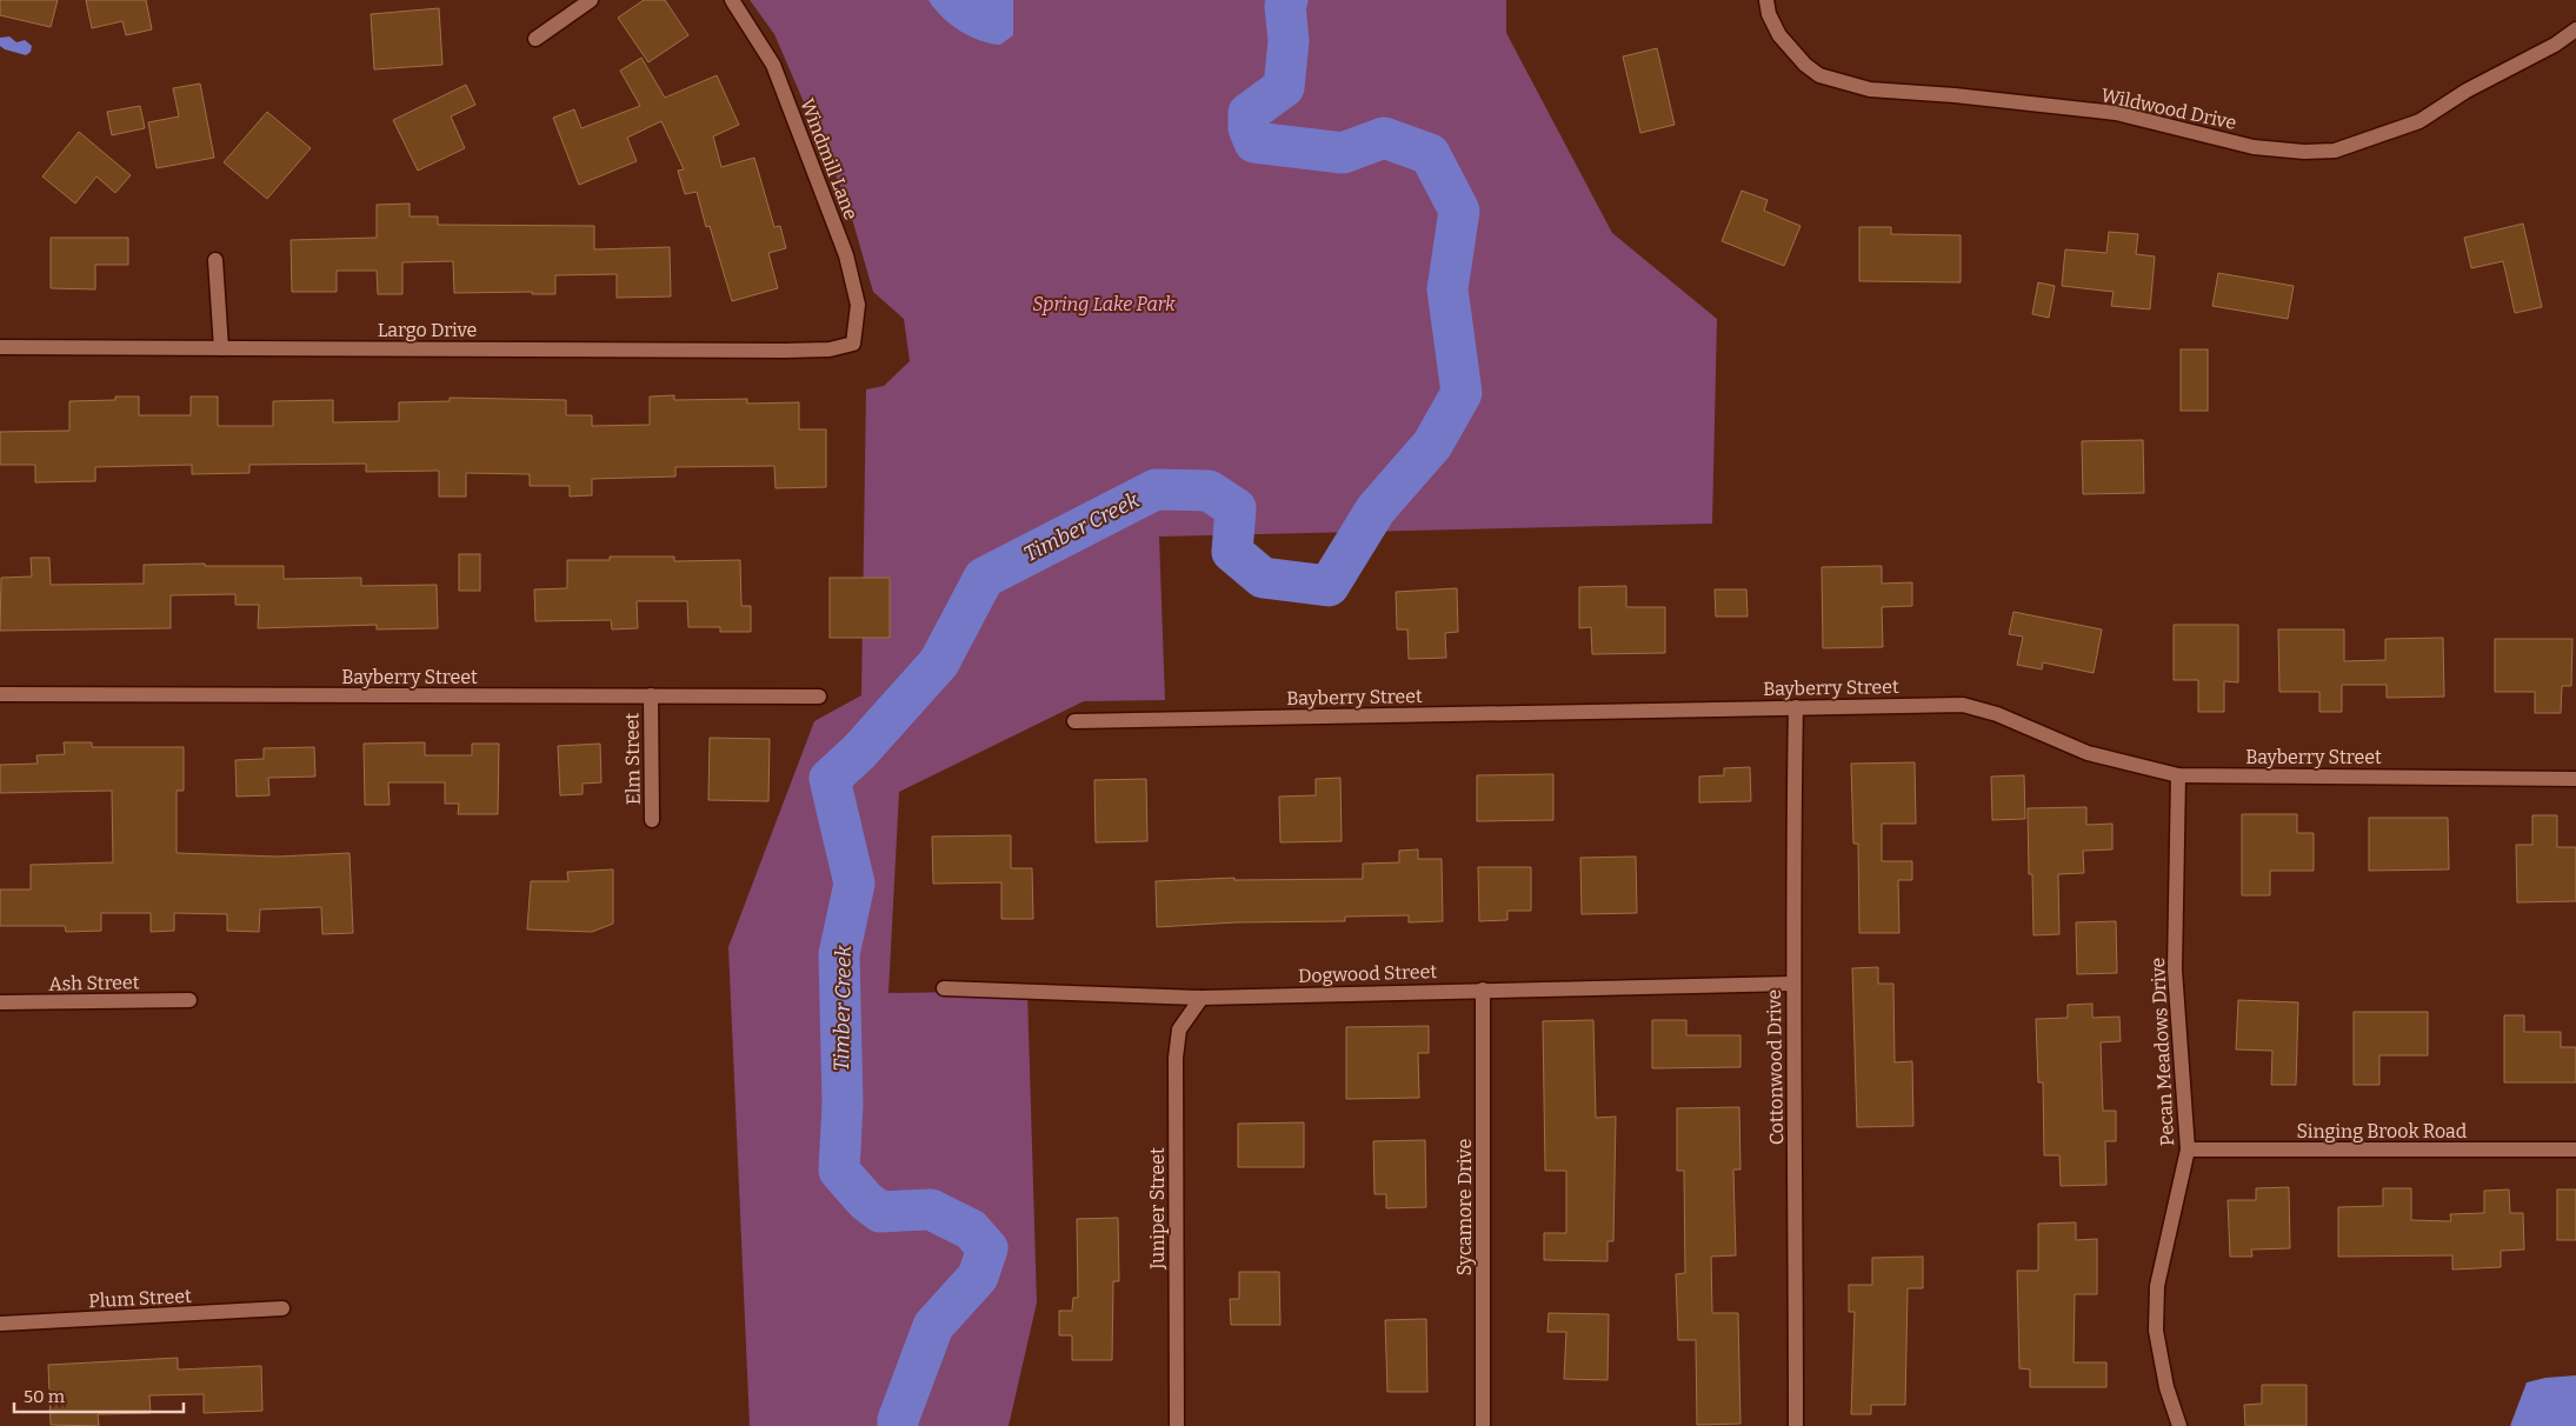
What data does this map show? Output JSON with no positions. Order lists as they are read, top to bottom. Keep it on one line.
{"streets":{"street":["Wildwood Drive","Windmill Lane","Largo Drive","Bayberry Street","Elm Street","Dogwood Street","Ash Street","Pecan Meadows Drive","Cottonwood Drive","Singing Brook Road","Sycamore Drive","Juniper Street","Plum Street"]},"crossings":[["Windmill Lane","Largo Drive"],["Bayberry Street","Elm Street"],["Bayberry Street","Pecan Meadows Drive"],["Bayberry Street","Cottonwood Drive"],["Dogwood Street","Cottonwood Drive"],["Dogwood Street","Sycamore Drive"],["Dogwood Street","Juniper Street"],["Pecan Meadows Drive","Singing Brook Road"]],"water":["Timber Creek"],"parks":["Spring Lake Park"],"scale_bar":"50 m"}
